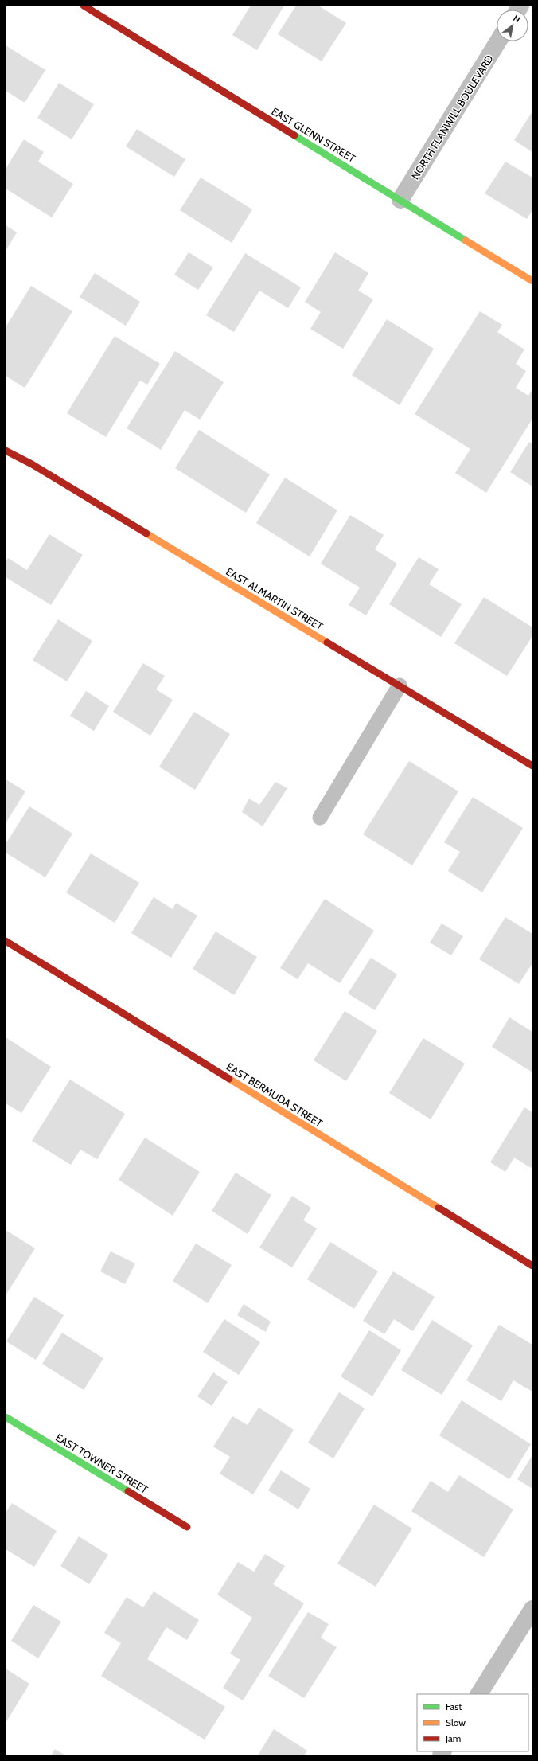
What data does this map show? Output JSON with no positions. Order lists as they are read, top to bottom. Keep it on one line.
{"streets":{"street":["NORTH FLANWILL BOULEVARD","EAST GLENN STREET","EAST ALMARTIN STREET","EAST BERMUDA STREET","EAST TOWNER STREET"]},"crossings":[["NORTH FLANWILL BOULEVARD","EAST GLENN STREET"]],"legend":["Fast","Slow","Jam"],"north":"top right"}
